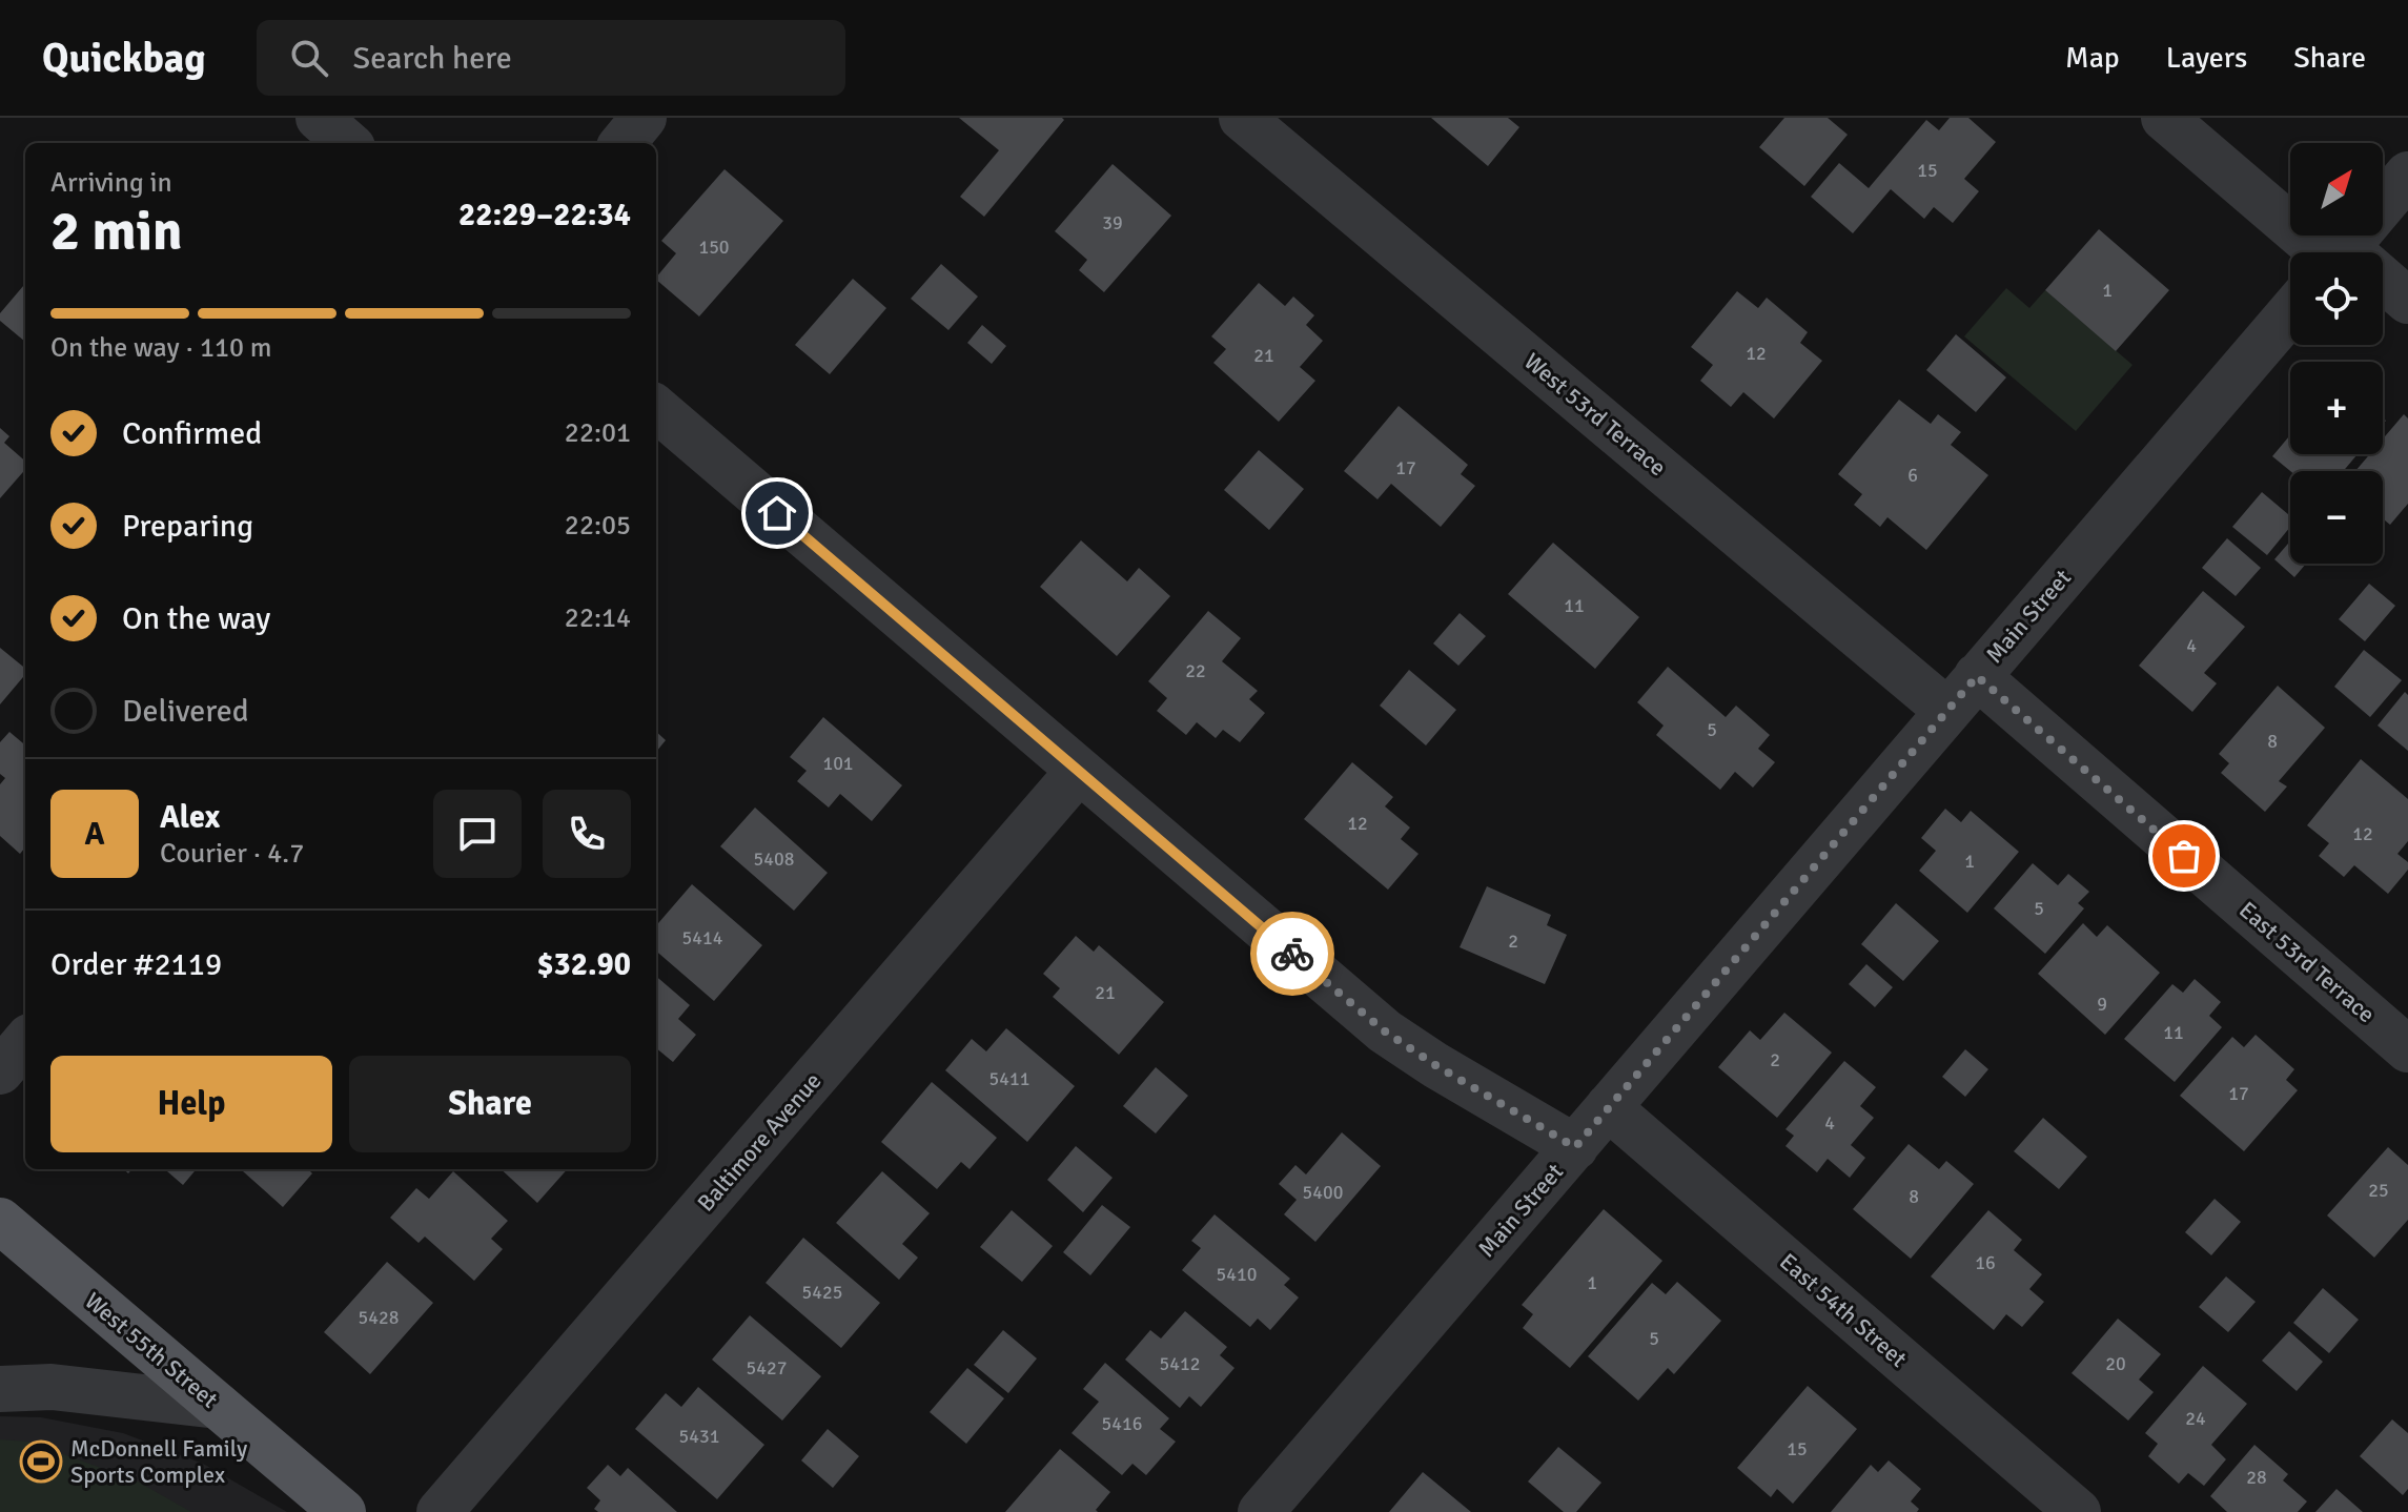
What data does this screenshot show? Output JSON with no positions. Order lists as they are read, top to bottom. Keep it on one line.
{"streets":{"main road":["West 55th Street"],"street":["West 53rd Terrace","Main Street","East 53rd Terrace","Baltimore Avenue","East 54th Street"]},"crossings":[["West 53rd Terrace","Main Street"],["Main Street","East 53rd Terrace"],["Main Street","East 54th Street"]],"places":{"sports":["McDonnell Family Sports Complex"]},"house_numbers":["15","39","150","1","12","21","17","6","11","4","22","5","8","101","12","12","5408","1","5","5414","2","21","9","11","2","5411","17","4","25","5400","8","16","5410","1","5425","5428","5","5412","20","5427","24","5416","5431","15","28"],"north":"top right","page":{"header":"Quickbag","search":"Search here","nav":["Map","Layers","Share"],"map_buttons":["+","−"],"heading":["2 min","Arriving in","22:29–22:34"],"panel":["Alex","Courier · 4.7","Order #2119","$32.90"],"bar":"On the way · 110 m","list":[["Confirmed","22:01"],["Preparing","22:05"],["On the way","22:14"],"Delivered"],"round":"A","buttons":["Help","Share"]}}
